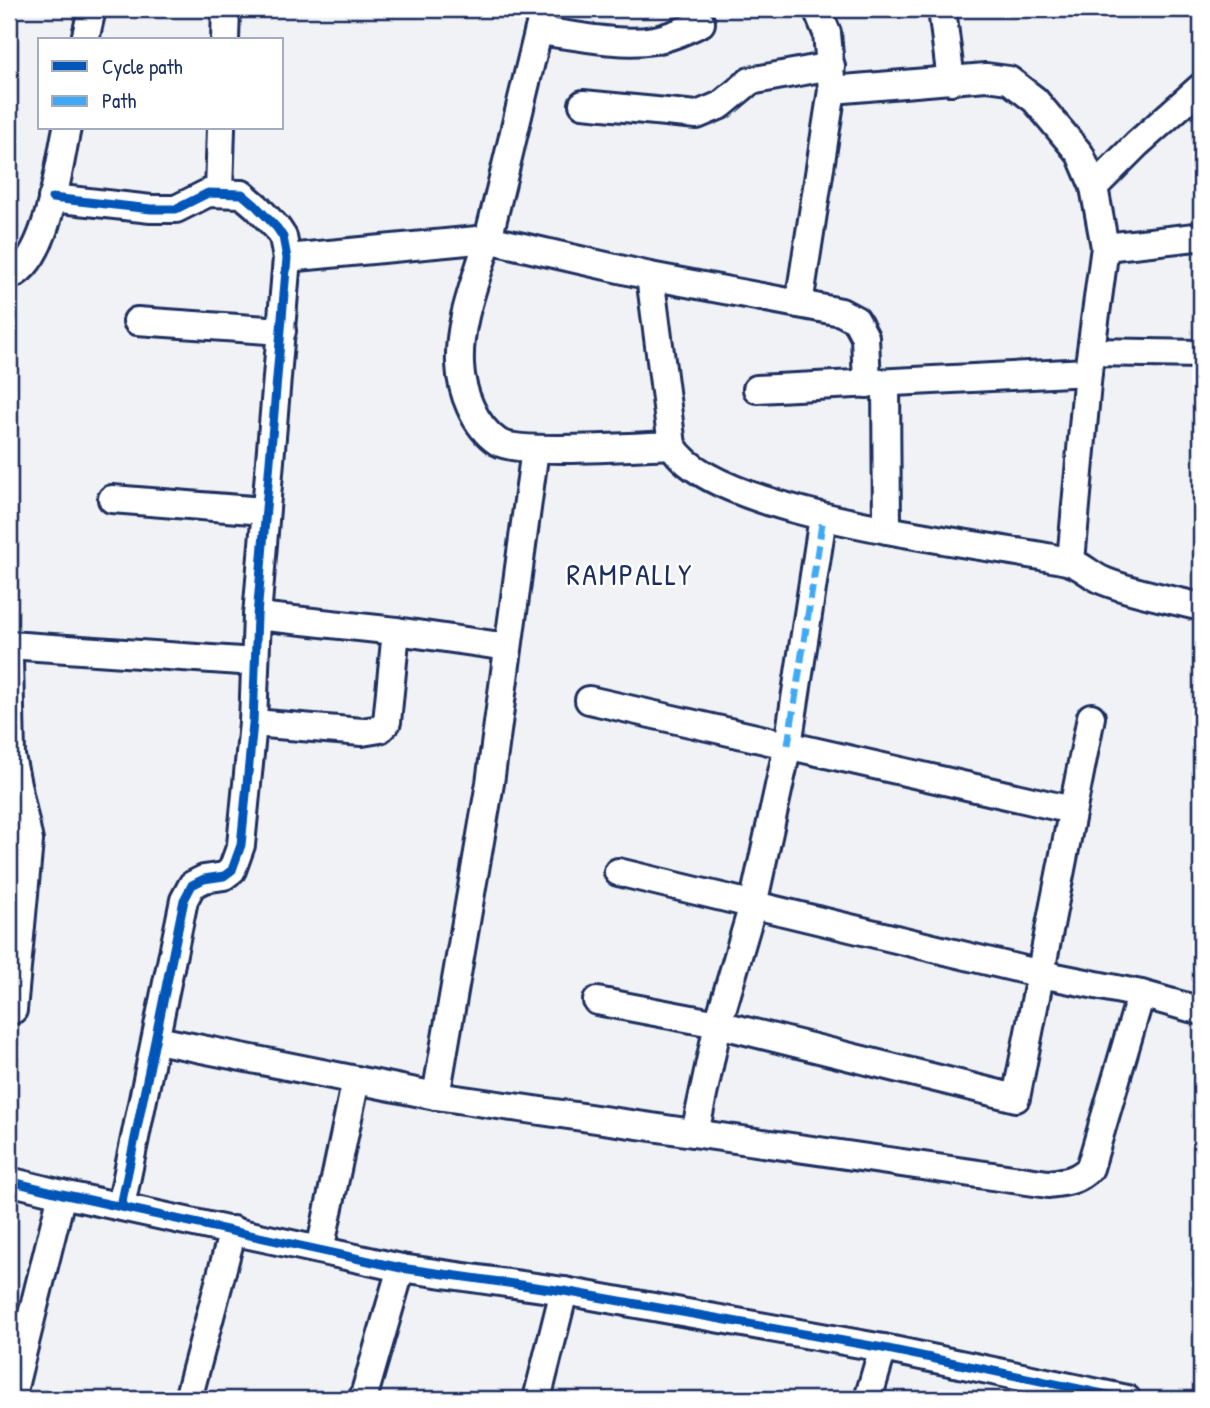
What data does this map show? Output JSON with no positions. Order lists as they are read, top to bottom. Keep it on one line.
{"districts":["RAMPALLY"],"legend":["Cycle path","Path"]}
